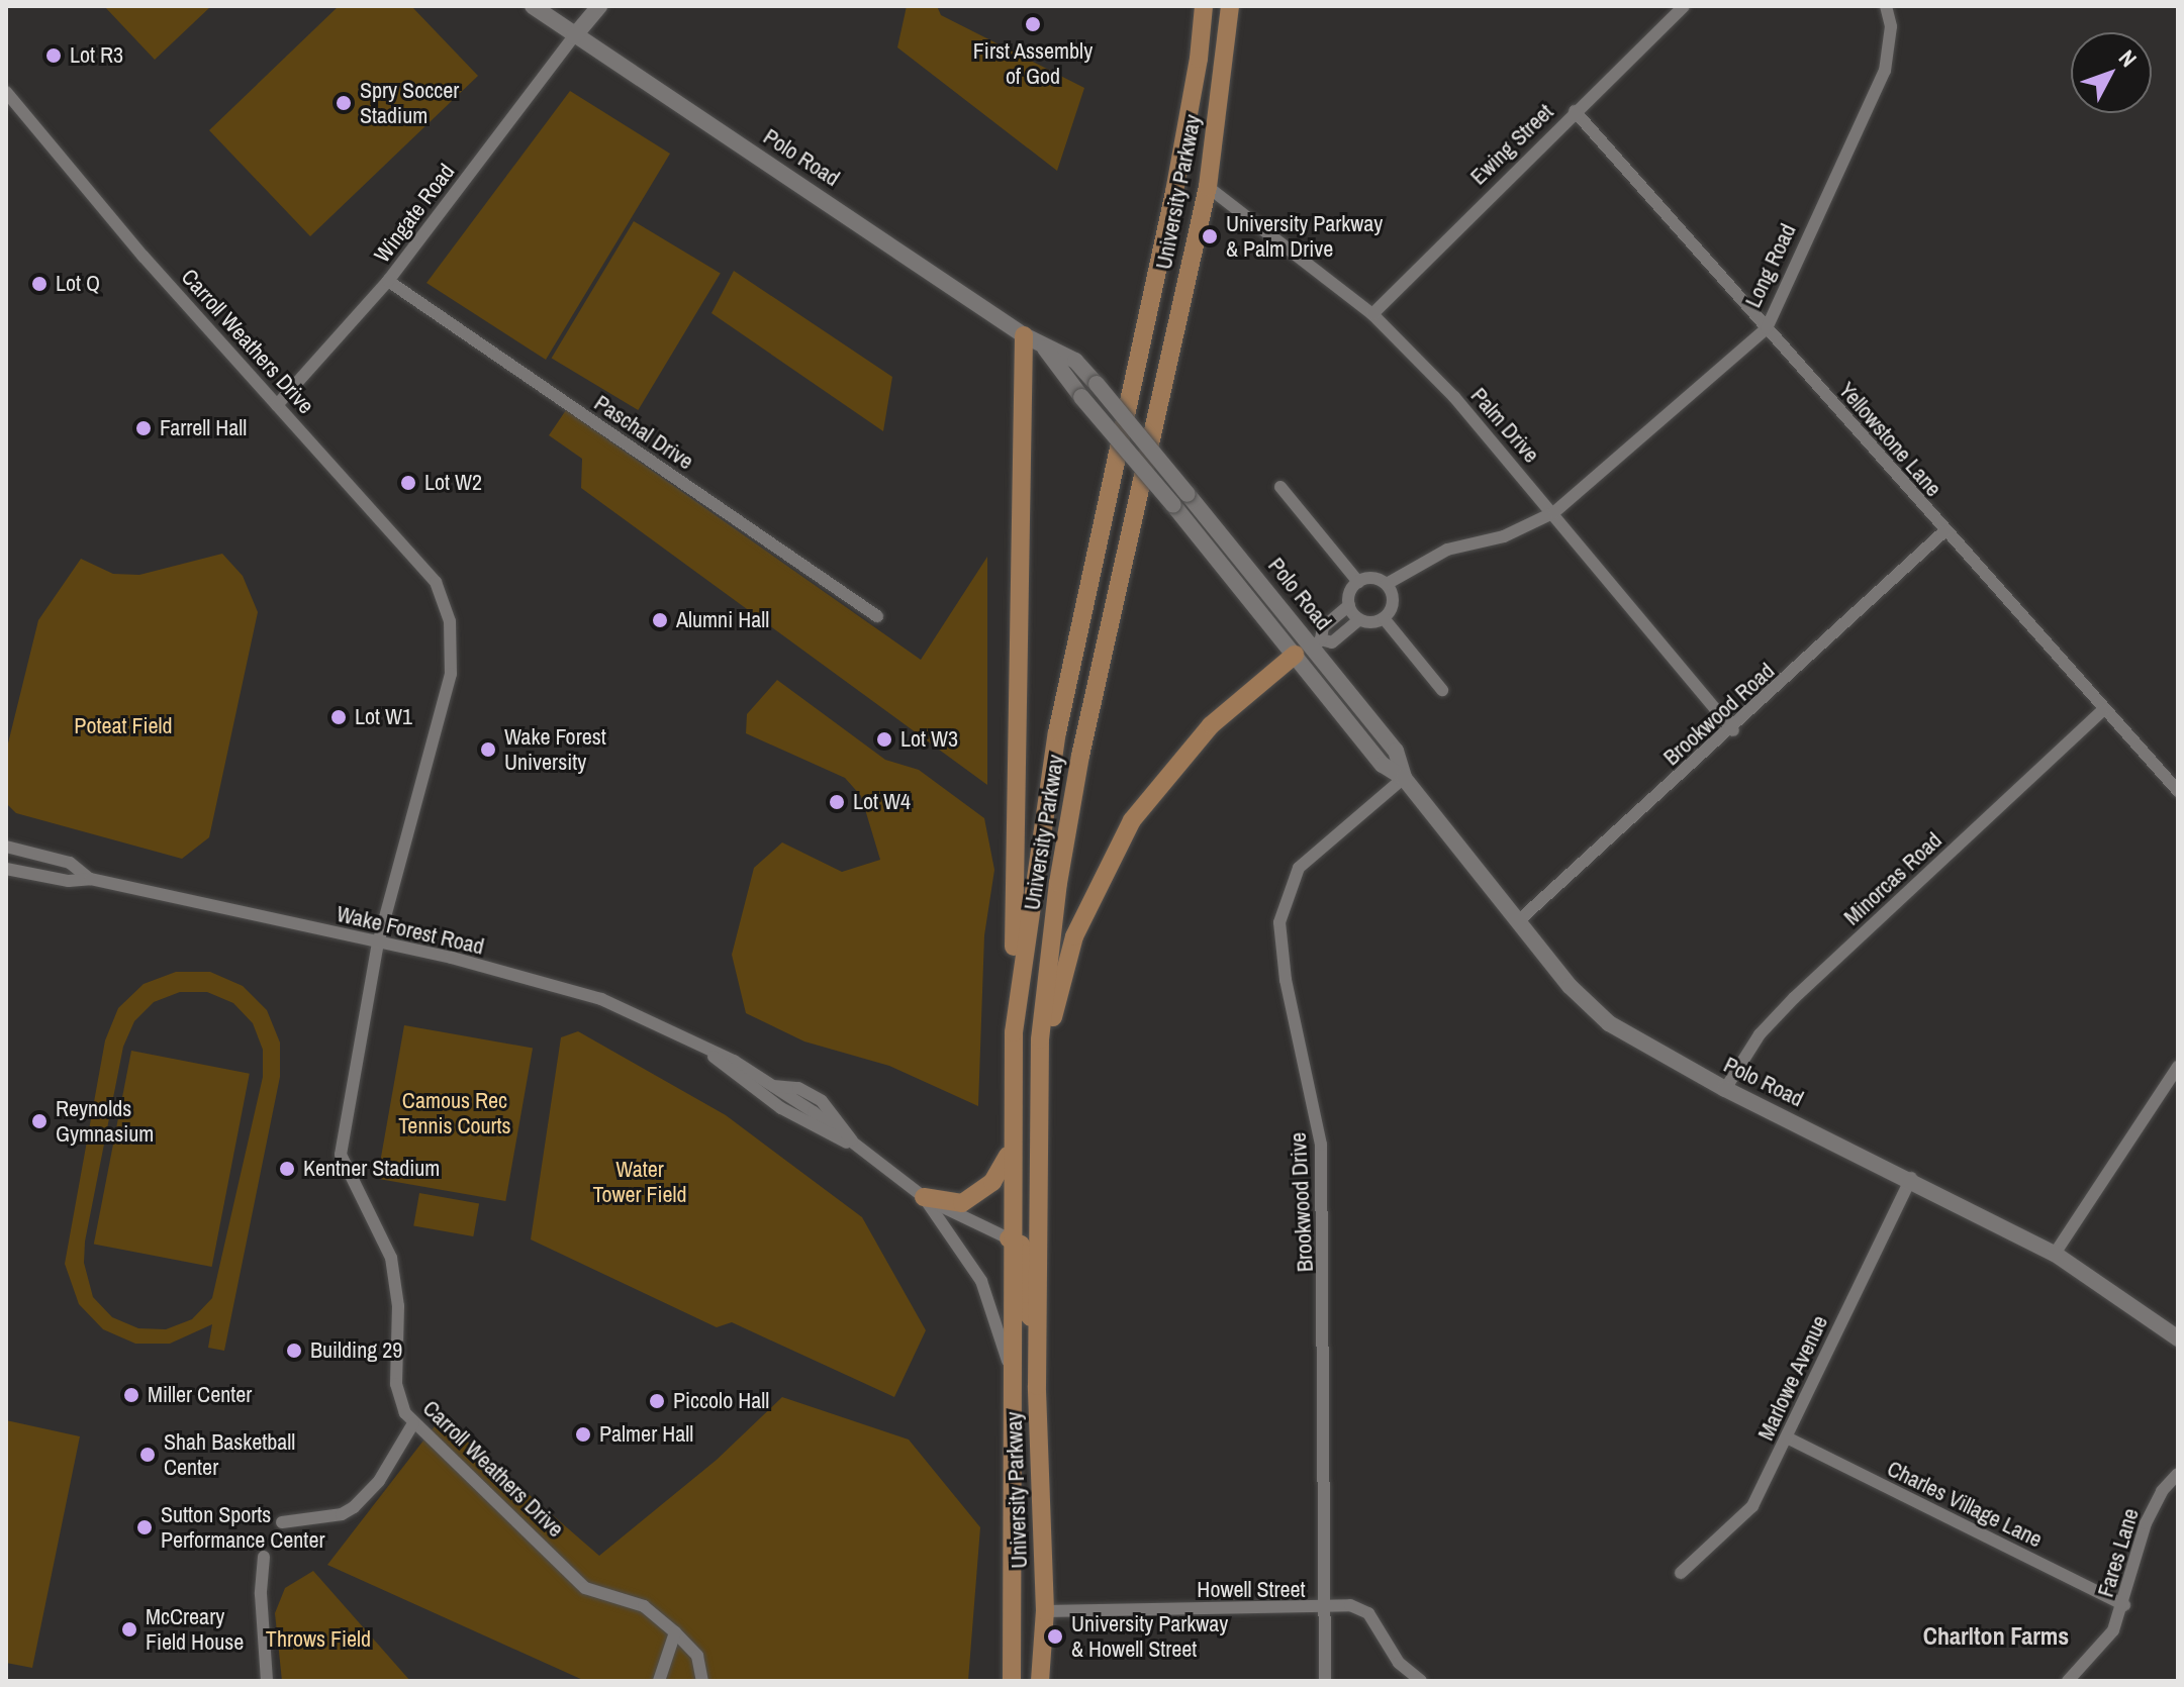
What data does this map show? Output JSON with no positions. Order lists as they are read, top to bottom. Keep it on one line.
{"streets":{"main road":["Polo Road","University Parkway"],"street":["Ewing Street","Wingate Road","Long Road","Carroll Weathers Drive","Palm Drive","Paschal Drive","Yellowstone Lane","Brookwood Road","Minorcas Road","Wake Forest Road","Brookwood Drive","Marlowe Avenue","Charles Village Lane","Fares Lane","Howell Street"]},"crossings":[["Ewing Street","Palm Drive"],["Ewing Street","Yellowstone Lane"],["Polo Road","Wingate Road"],["Polo Road","Brookwood Road"],["Polo Road","Minorcas Road"],["Polo Road","Brookwood Drive"],["Polo Road","Marlowe Avenue"],["University Parkway","Palm Drive"],["University Parkway","Wake Forest Road"],["University Parkway","Howell Street"],["Wingate Road","Carroll Weathers Drive"],["Wingate Road","Paschal Drive"],["Long Road","Palm Drive"],["Long Road","Yellowstone Lane"],["Carroll Weathers Drive","Wake Forest Road"],["Palm Drive","Brookwood Road"],["Yellowstone Lane","Brookwood Road"],["Yellowstone Lane","Minorcas Road"],["Brookwood Drive","Howell Street"],["Marlowe Avenue","Charles Village Lane"],["Charles Village Lane","Fares Lane"]],"districts":["Charlton Farms"],"parks":["Poteat Field","Camous Rec Tennis Courts","Water Tower Field","Throws Field"],"places":["First Assembly of God","Lot R3","Spry Soccer Stadium","University Parkway & Palm Drive","Lot Q","Farrell Hall","Lot W2","Alumni Hall","Lot W1","Lot W3","Wake Forest University","Lot W4","Reynolds Gymnasium","Kentner Stadium","Building 29","Miller Center","Piccolo Hall","Palmer Hall","Shah Basketball Center","Sutton Sports Performance Center","McCreary Field House","University Parkway & Howell Street"],"north":"top right"}
